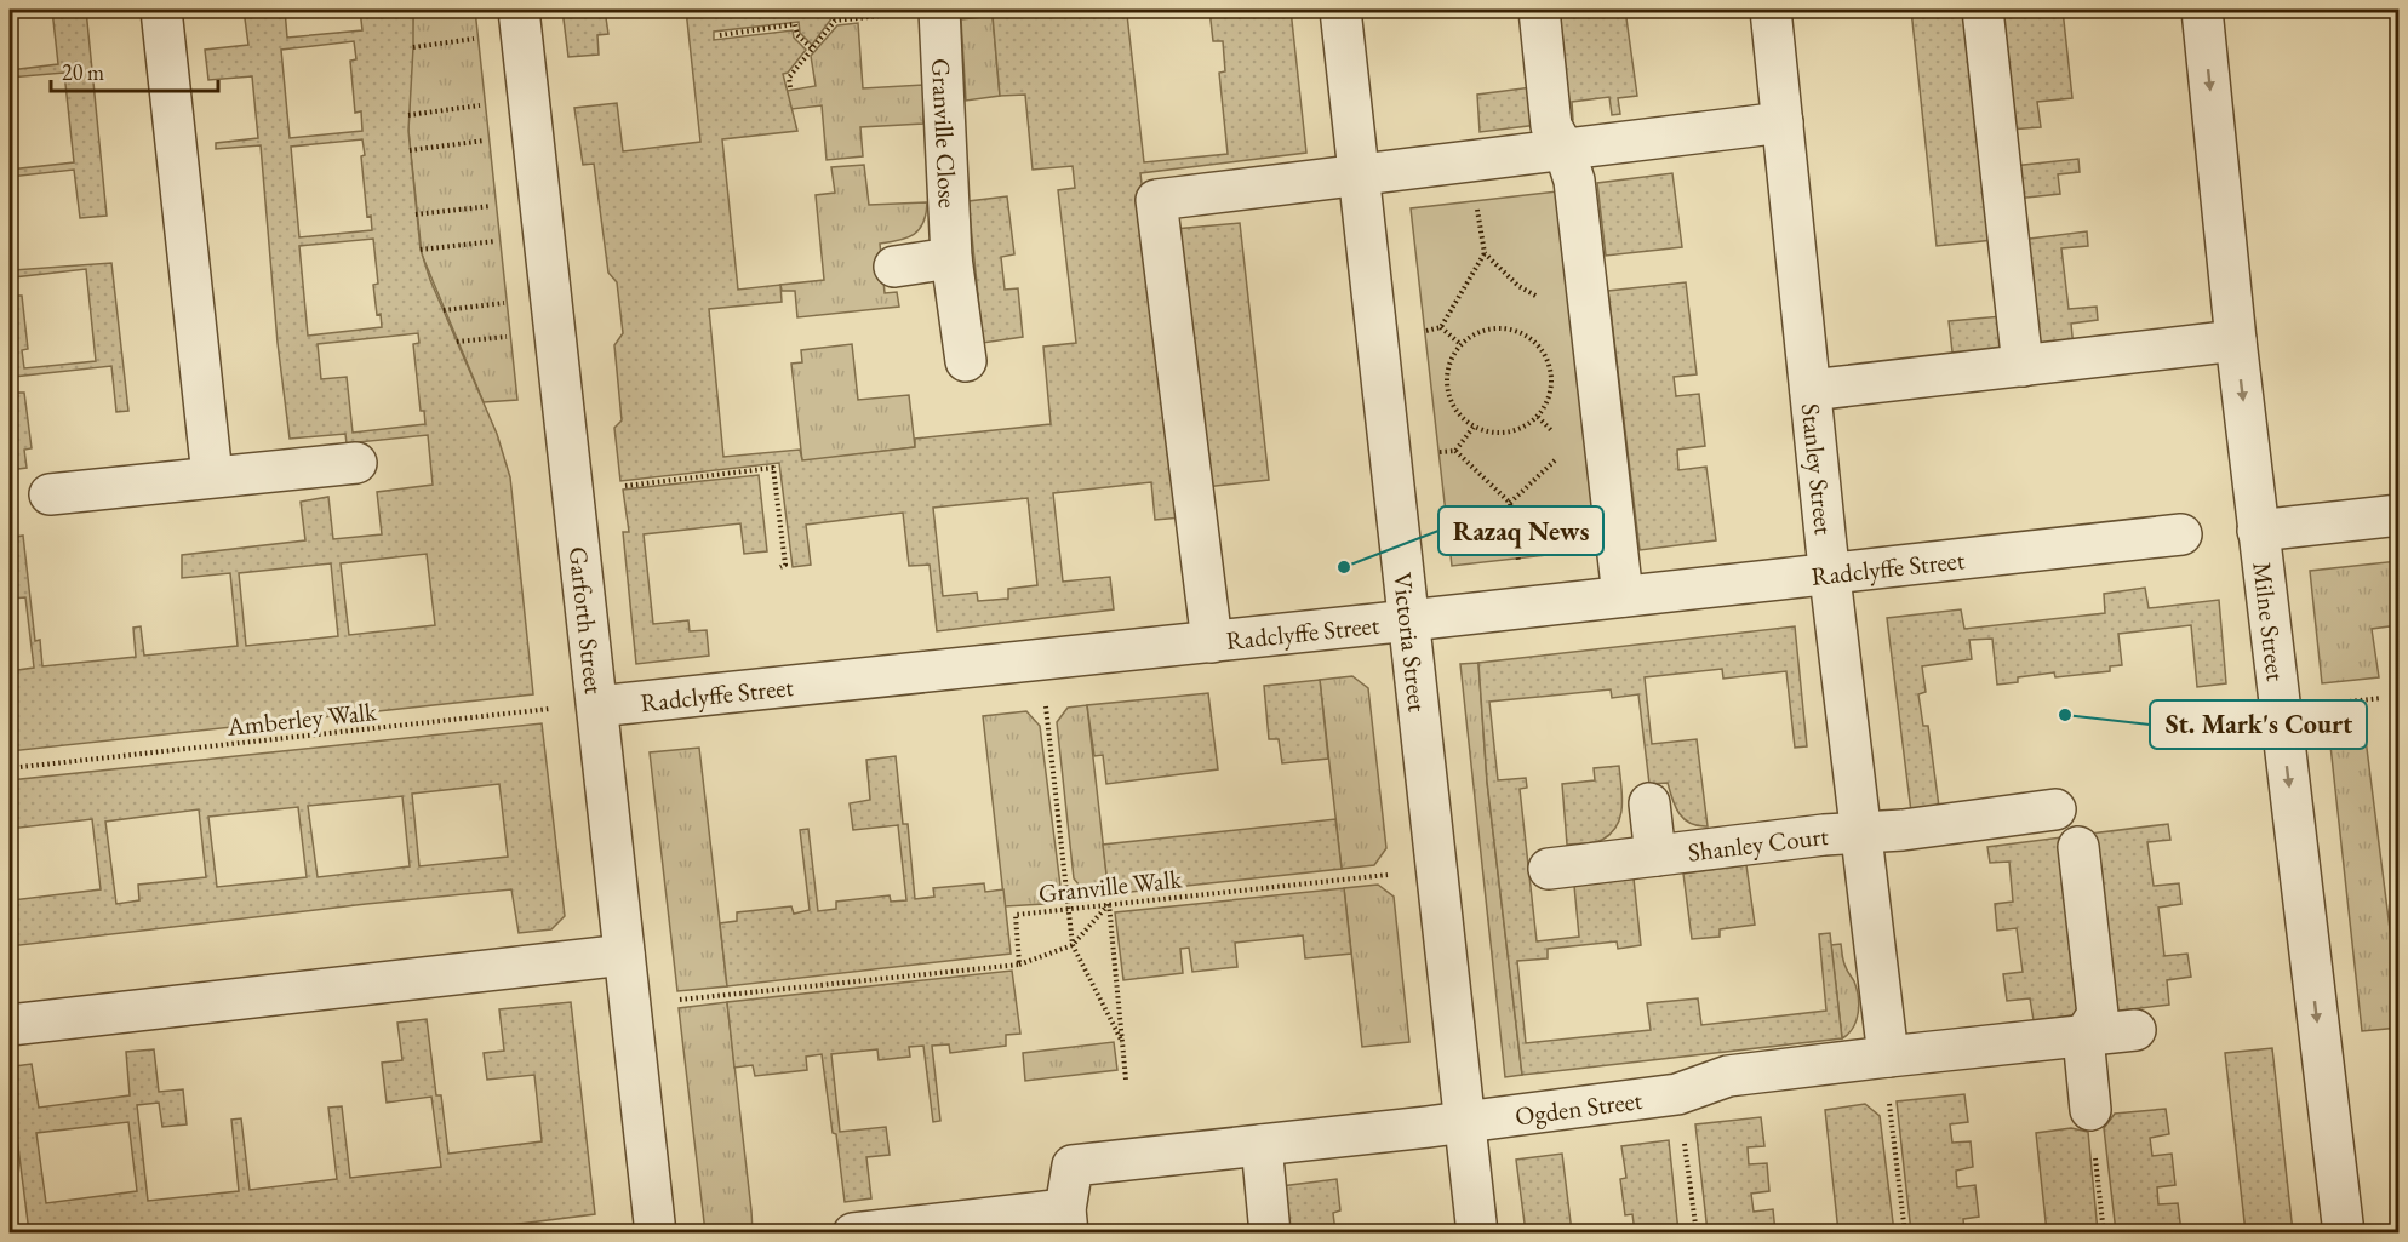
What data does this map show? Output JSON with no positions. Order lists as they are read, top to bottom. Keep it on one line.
{"streets":{"street":["Granville Close","Stanley Street","Radclyffe Street","Garforth Street","Milne Street","Victoria Street","Shanley Court","Ogden Street"],"path":["Amberley Walk","Granville Walk"]},"crossings":[["Stanley Street","Radclyffe Street"],["Stanley Street","Shanley Court"],["Stanley Street","Ogden Street"],["Radclyffe Street","Garforth Street"],["Radclyffe Street","Victoria Street"],["Radclyffe Street","Amberley Walk"],["Garforth Street","Amberley Walk"],["Victoria Street","Granville Walk"],["Victoria Street","Ogden Street"]],"places":["Razaq News","St. Mark's Court"],"scale_bar":"20 m"}
